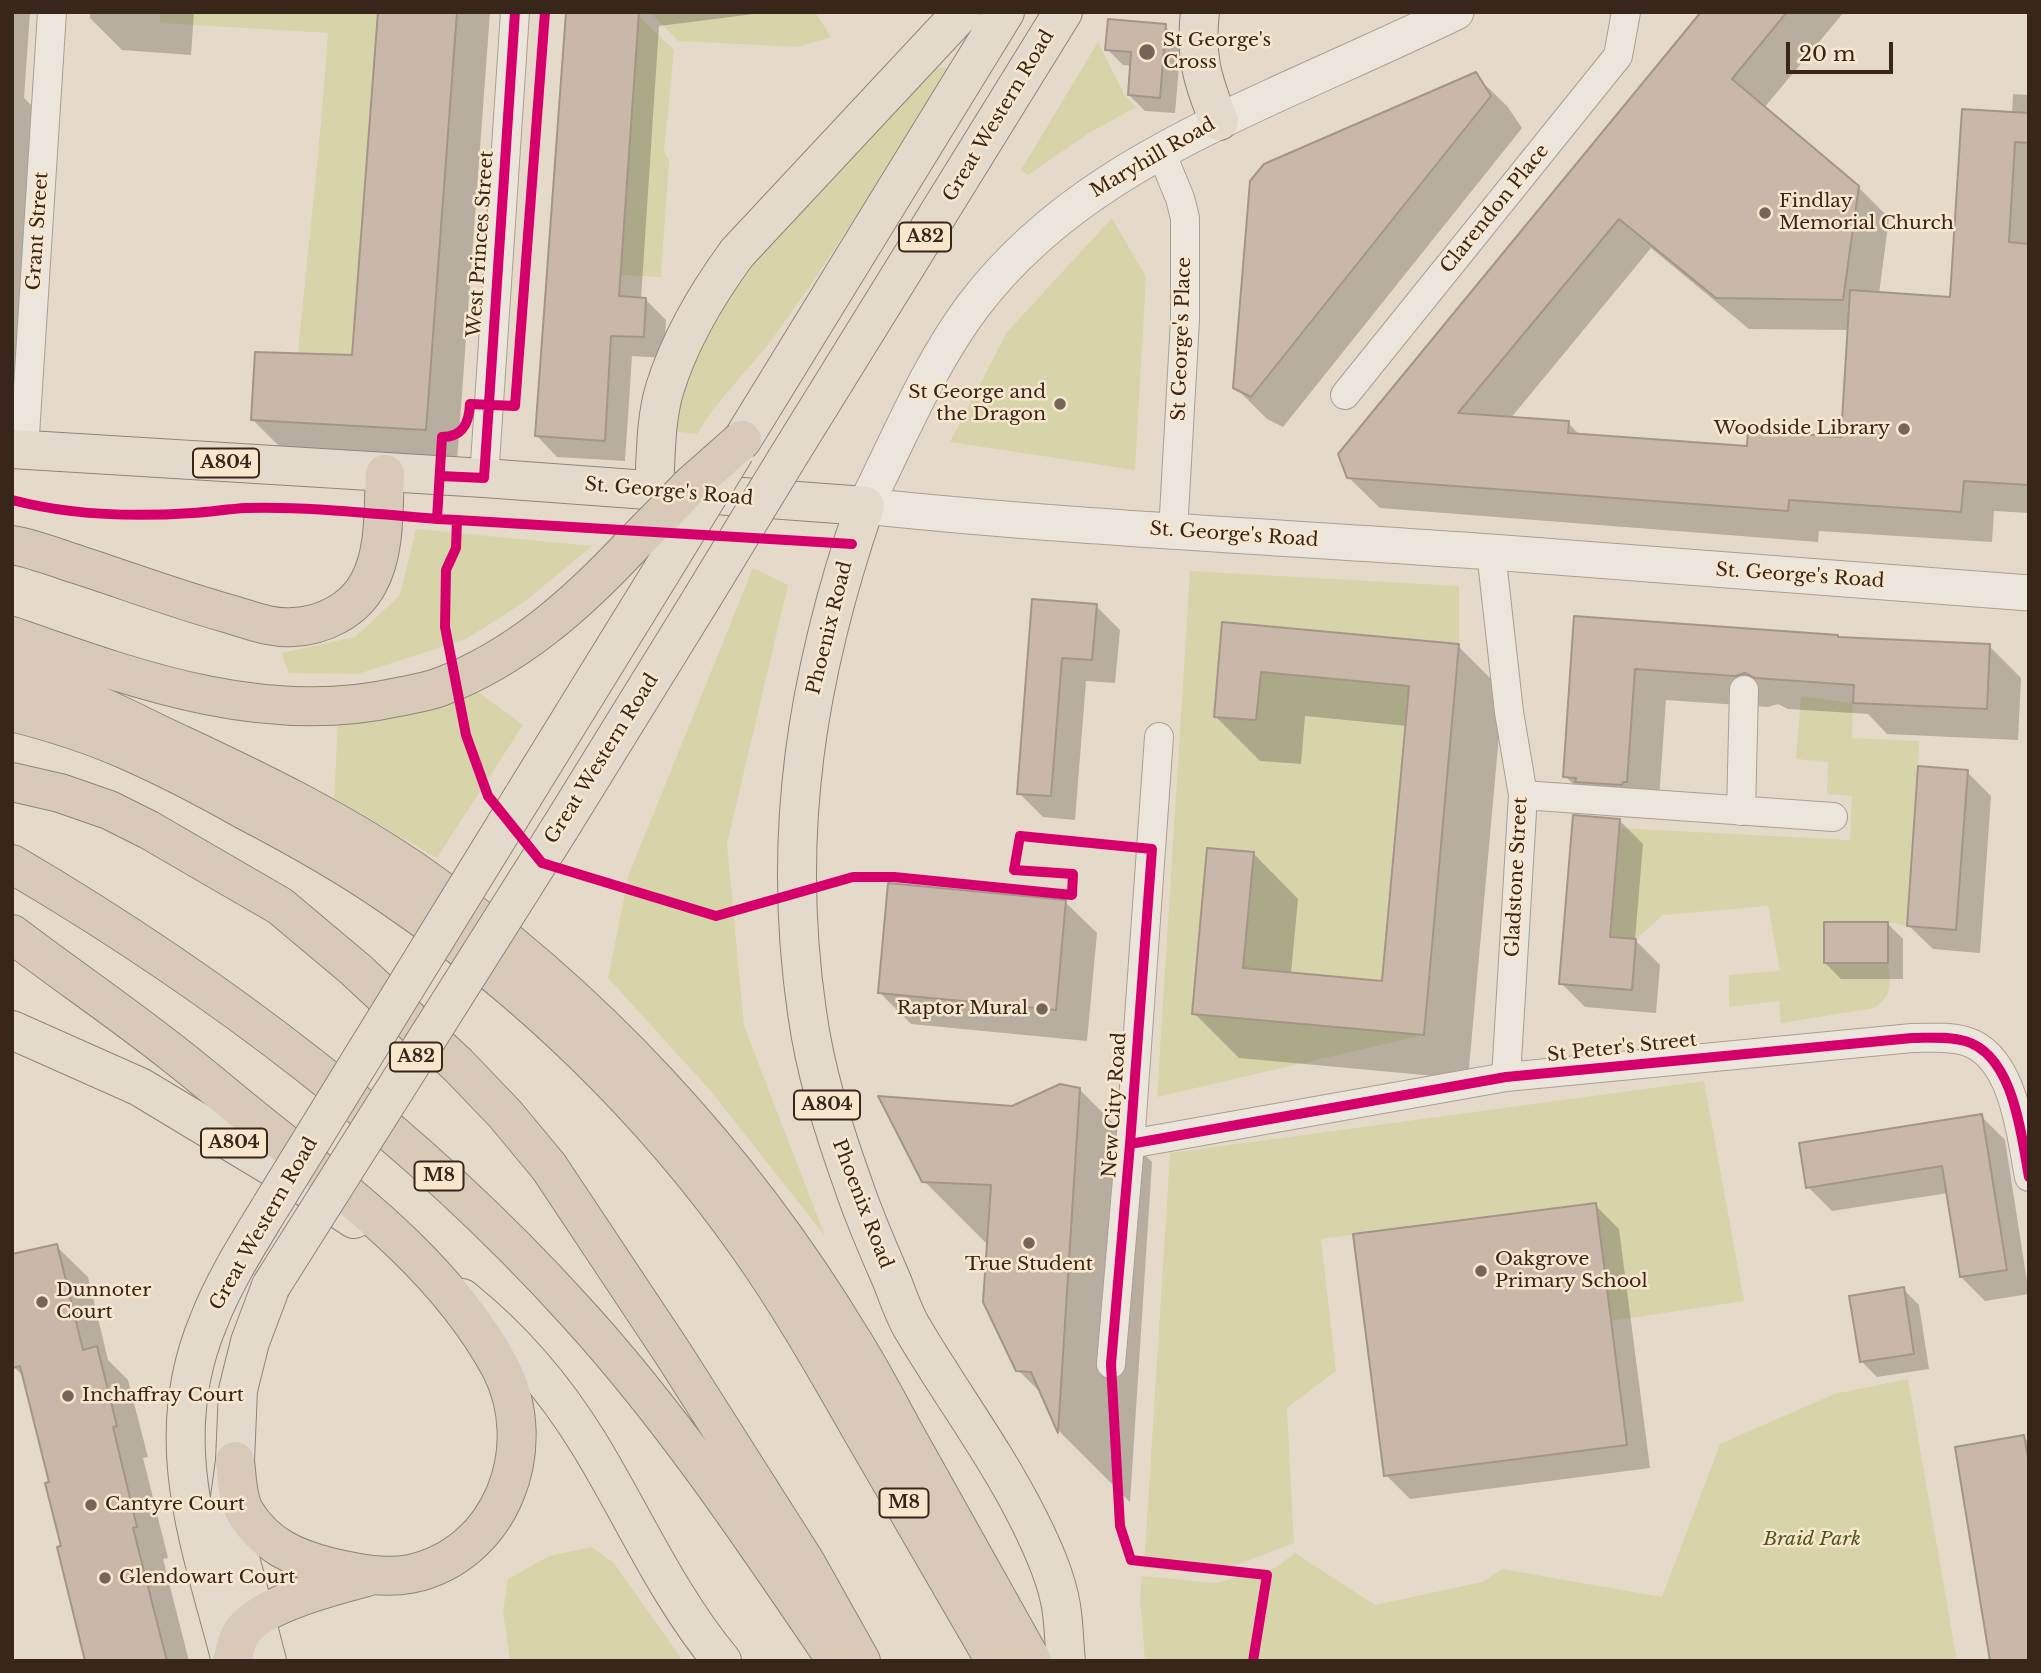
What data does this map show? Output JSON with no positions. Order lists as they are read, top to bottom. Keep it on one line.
{"streets":{"highway":["M8"],"main road":["Great Western Road","A82","A804","St. George's Road","Phoenix Road"],"street":["Maryhill Road","Clarendon Place","Grant Street","West Princes Street","St George's Place","Gladstone Street","St Peter's Street","New City Road"]},"crossings":[["Maryhill Road","St George's Place"],["Maryhill Road","St. George's Road"],["Maryhill Road","Phoenix Road"],["Grant Street","A804"],["West Princes Street","St. George's Road"],["St George's Place","St. George's Road"],["A804","St. George's Road"],["St. George's Road","Phoenix Road"],["St. George's Road","Gladstone Street"],["Gladstone Street","St Peter's Street"],["St Peter's Street","New City Road"]],"parks":["Braid Park"],"places":["St George's Cross","Findlay Memorial Church","St George and the Dragon","Woodside Library","Raptor Mural","True Student","Oakgrove Primary School","Dunnoter Court","Inchaffray Court","Cantyre Court","Glendowart Court"],"scale_bar":"20 m"}
